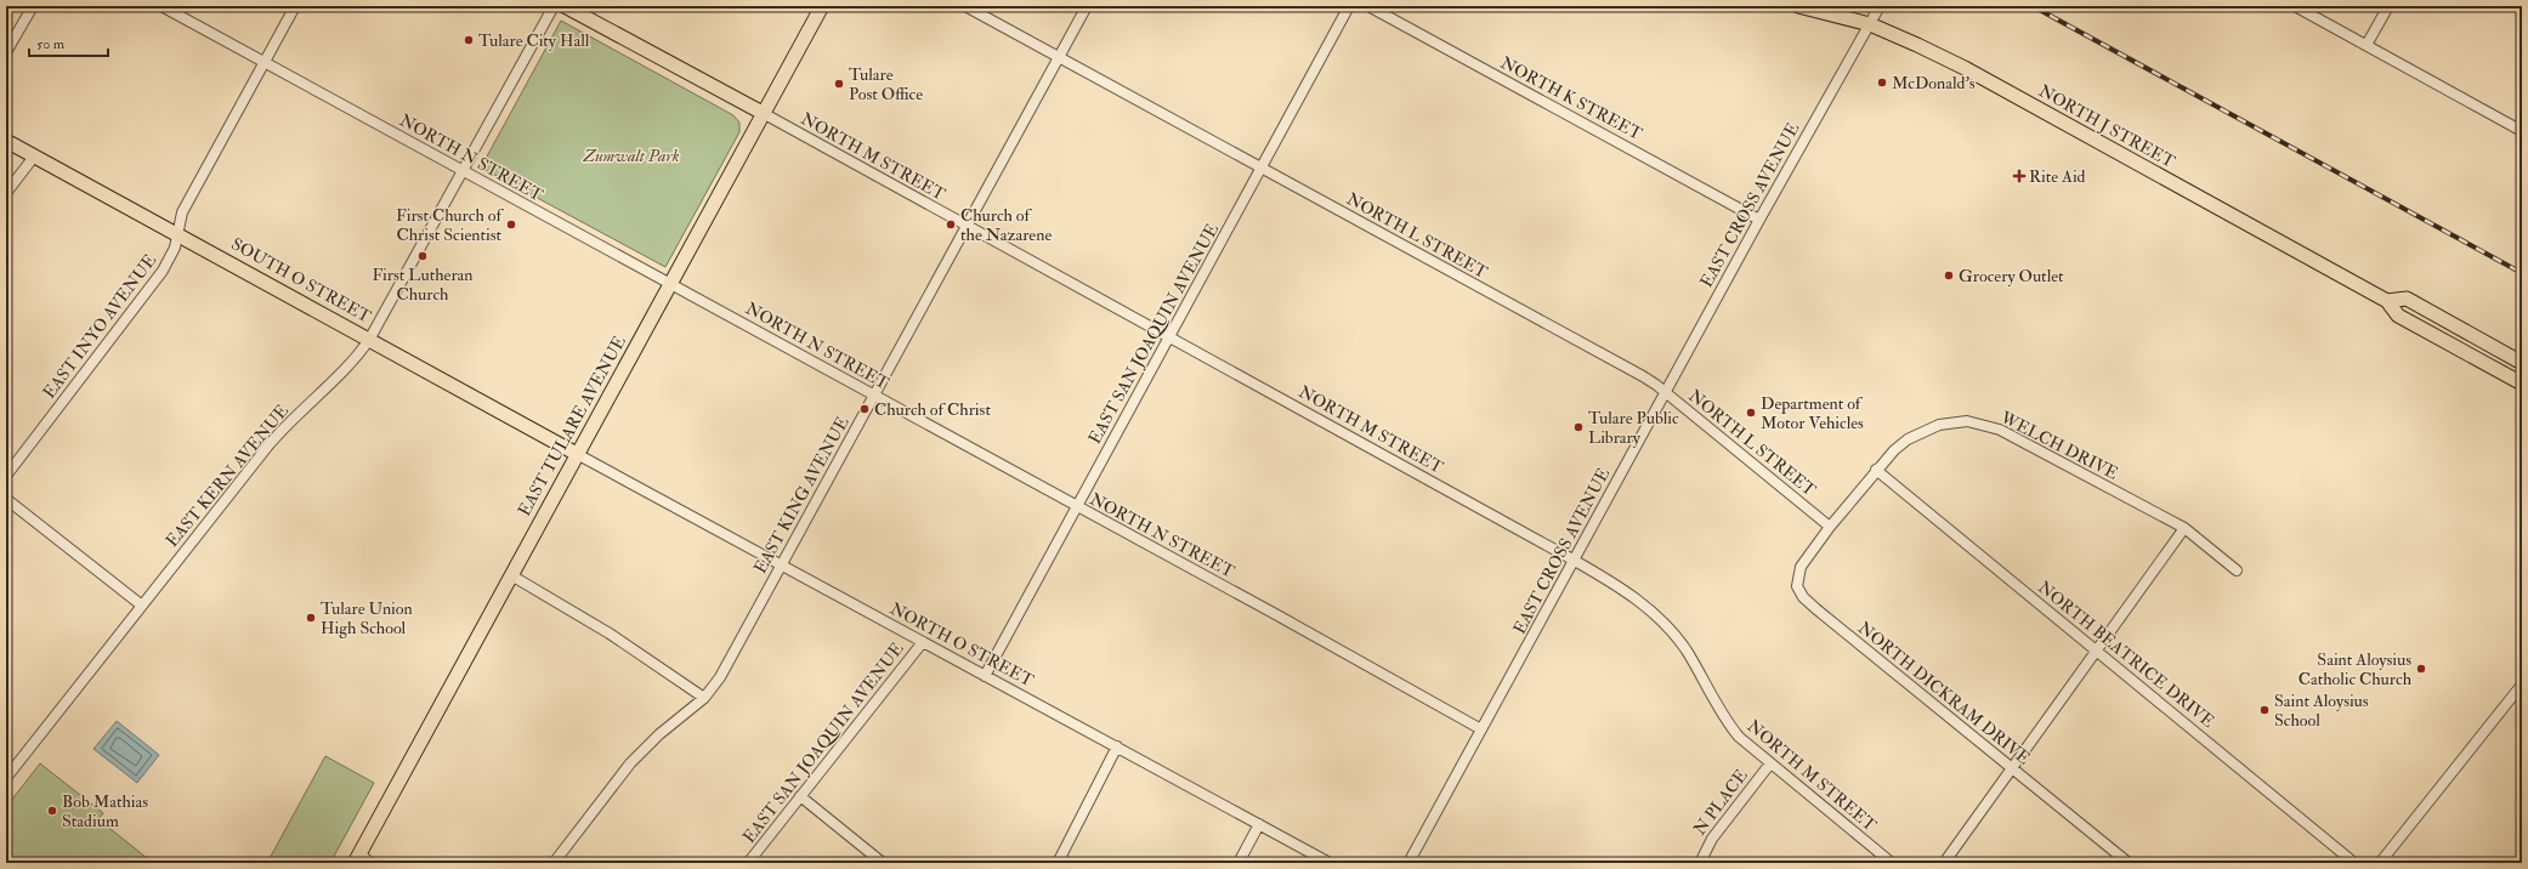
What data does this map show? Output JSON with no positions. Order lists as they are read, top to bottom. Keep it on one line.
{"streets":{"main road":["NORTH J STREET","SOUTH O STREET","EAST TULARE AVENUE"],"street":["NORTH K STREET","NORTH M STREET","NORTH N STREET","EAST CROSS AVENUE","NORTH L STREET","EAST INYO AVENUE","EAST SAN JOAQUIN AVENUE","WELCH DRIVE","EAST KERN AVENUE","EAST KING AVENUE","NORTH O STREET","NORTH BEATRICE DRIVE","NORTH DICKRAM DRIVE","N PLACE"]},"crossings":[["NORTH K STREET","EAST CROSS AVENUE"],["NORTH J STREET","EAST CROSS AVENUE"],["NORTH M STREET","EAST CROSS AVENUE"],["NORTH M STREET","EAST SAN JOAQUIN AVENUE"],["NORTH M STREET","EAST TULARE AVENUE"],["NORTH M STREET","EAST KING AVENUE"],["NORTH M STREET","N PLACE"],["NORTH N STREET","EAST CROSS AVENUE"],["NORTH N STREET","EAST INYO AVENUE"],["NORTH N STREET","EAST SAN JOAQUIN AVENUE"],["NORTH N STREET","EAST TULARE AVENUE"],["NORTH N STREET","EAST KERN AVENUE"],["NORTH N STREET","EAST KING AVENUE"],["EAST CROSS AVENUE","NORTH L STREET"],["NORTH L STREET","EAST SAN JOAQUIN AVENUE"],["NORTH L STREET","WELCH DRIVE"],["NORTH L STREET","EAST KING AVENUE"],["NORTH L STREET","NORTH DICKRAM DRIVE"],["SOUTH O STREET","EAST INYO AVENUE"],["SOUTH O STREET","EAST TULARE AVENUE"],["SOUTH O STREET","EAST KERN AVENUE"],["SOUTH O STREET","NORTH O STREET"],["EAST SAN JOAQUIN AVENUE","NORTH O STREET"],["EAST TULARE AVENUE","NORTH O STREET"],["WELCH DRIVE","NORTH BEATRICE DRIVE"],["WELCH DRIVE","NORTH DICKRAM DRIVE"],["EAST KING AVENUE","NORTH O STREET"]],"parks":["Zumwalt Park"],"places":{"other":["Tulare City Hall","McDonald's","Tulare Post Office","First Church of Christ Scientist","Church of the Nazarene","First Lutheran Church","Grocery Outlet","Church of Christ","Department of Motor Vehicles","Tulare Public Library","Tulare Union High School","Saint Aloysius Catholic Church","Saint Aloysius School","Bob Mathias Stadium"],"health":["Rite Aid"]},"scale_bar":"50 m"}
